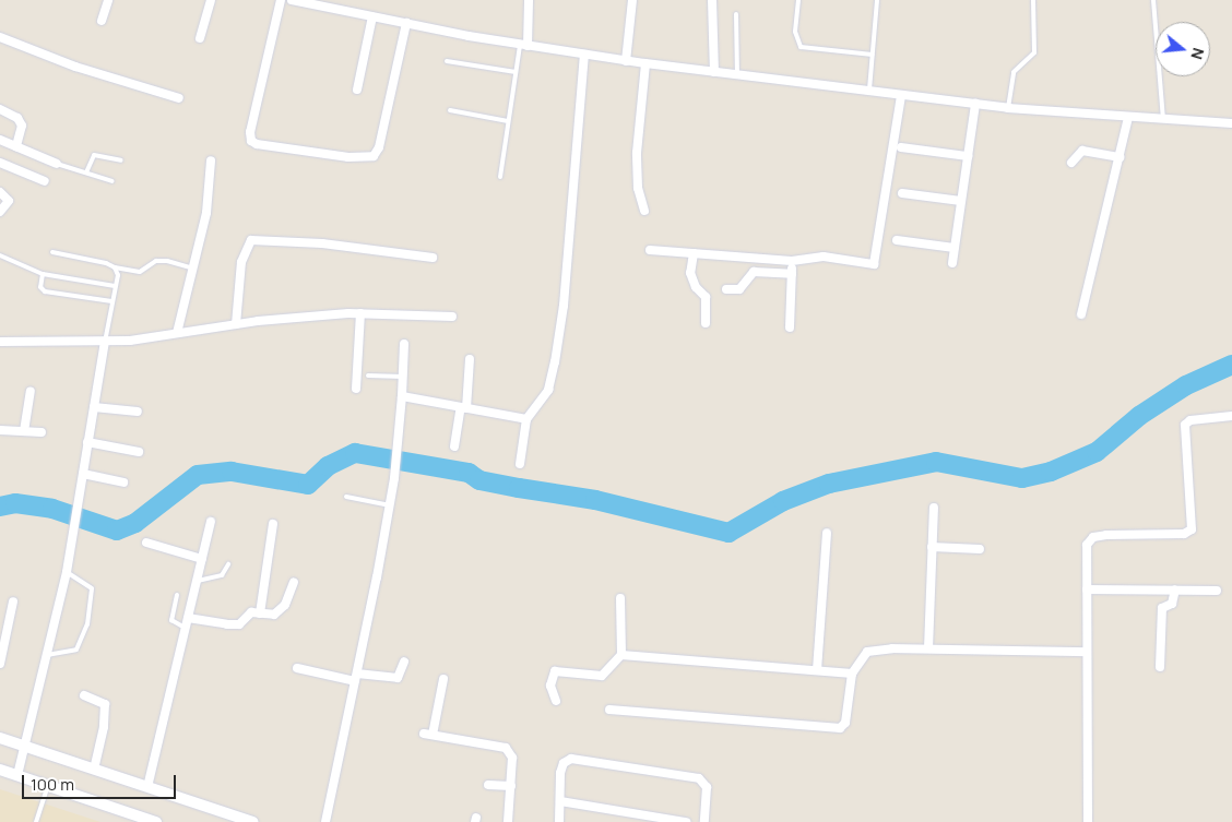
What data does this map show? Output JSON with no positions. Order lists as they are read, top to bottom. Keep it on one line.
{"scale_bar":"100 m","north":"right"}
